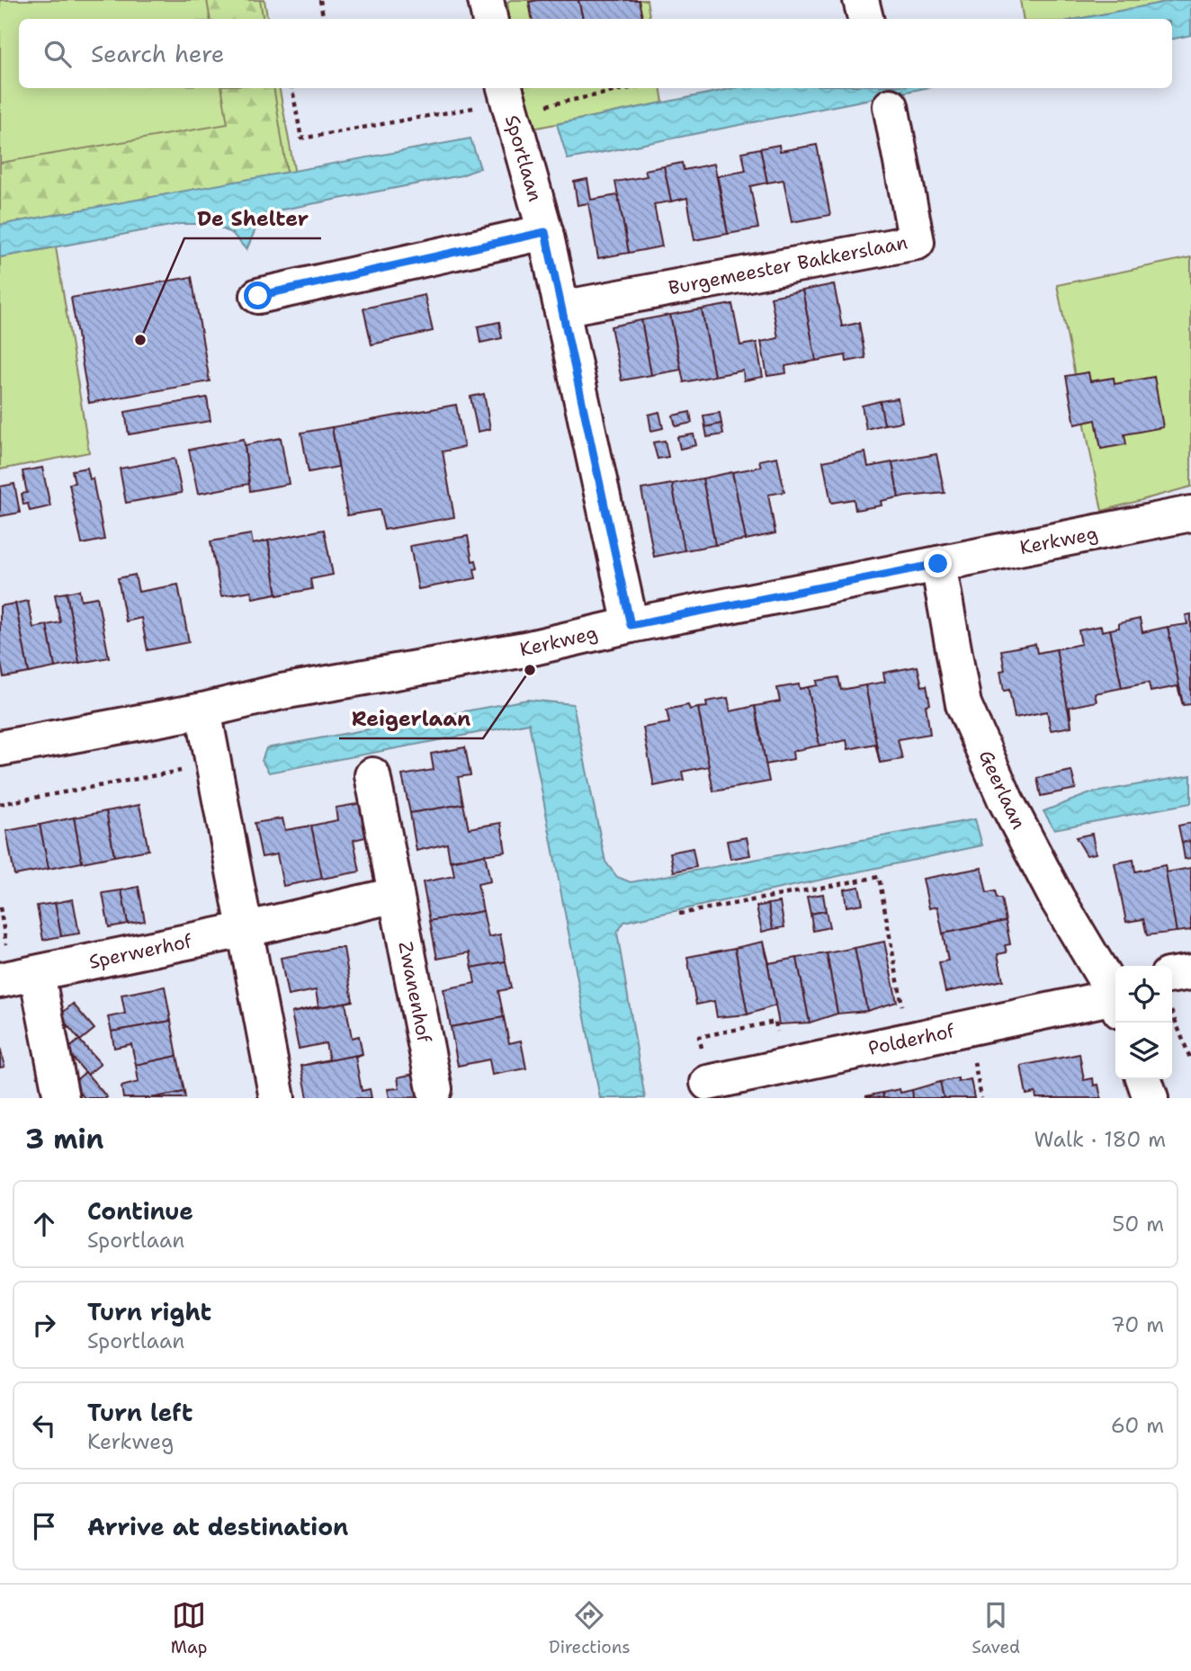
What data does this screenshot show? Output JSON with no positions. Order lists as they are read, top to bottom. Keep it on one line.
{"streets":{"street":["Sportlaan","Burgemeester Bakkerslaan","Kerkweg","Geerlaan","Sperwerhof","Zwanenhof","Polderhof"]},"crossings":[["Sportlaan","Burgemeester Bakkerslaan"],["Sportlaan","Kerkweg"],["Kerkweg","Geerlaan"]],"places":["De Shelter","Reigerlaan"],"page":{"search":"Search here","heading":["3 min","Walk · 180 m"],"list":[["Continue","Sportlaan","50 m"],["Turn right","Sportlaan","70 m"],["Turn left","Kerkweg","60 m"],"Arrive at destination"],"nav":["Map","Directions","Saved"]}}
